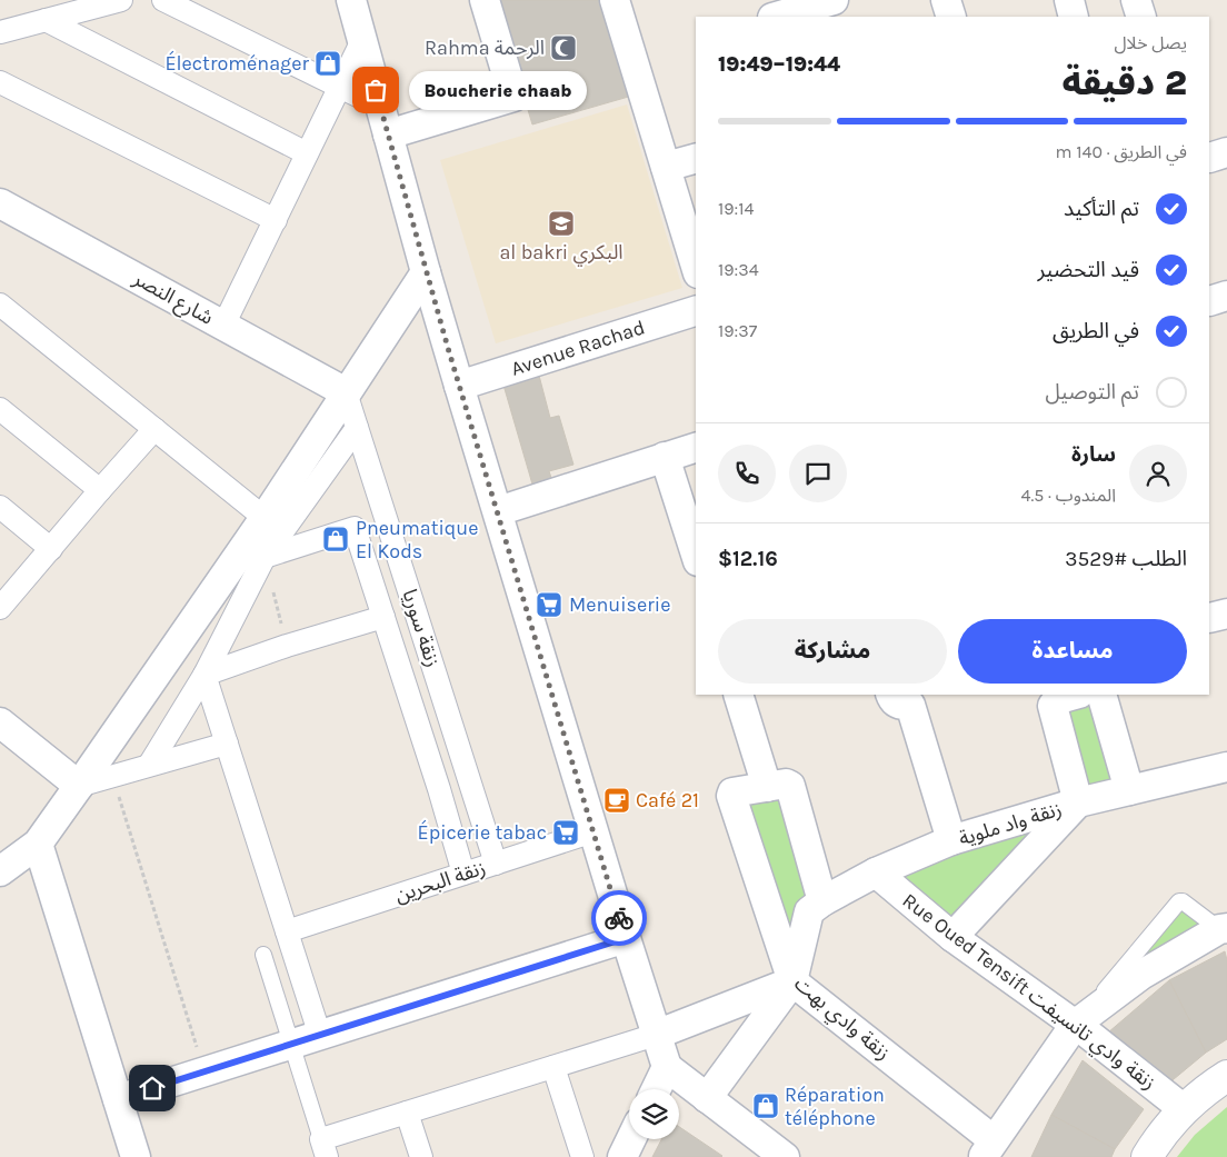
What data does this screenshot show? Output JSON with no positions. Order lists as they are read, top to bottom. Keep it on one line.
{"streets":{"street":["شارع النصر","Avenue Rachad","زنقة سوريا","زنقة واد ملوية","زنقة البحرين","Rue Oued Tensift زنقة وادي تانسيفت","زنقة وادي بهت"]},"crossings":[["شارع النصر","زنقة سوريا"],["زنقة سوريا","زنقة البحرين"],["زنقة واد ملوية","Rue Oued Tensift زنقة وادي تانسيفت"],["زنقة واد ملوية","زنقة وادي بهت"]],"places":{"mosque":["Rahma الرحمة"],"shop":["Électroménager","Pneumatique El Kods","Réparation téléphone"],"other":["Boucherie chaab"],"school or university":["al bakri البكري"],"supermarket":["Menuiserie","Épicerie tabac"],"cafe":["Café 21"]},"page":{"heading":["2 دقيقة","يصل خلال","19:44–19:49"],"panel":["سارة","المندوب · 4.5","الطلب #3529","$12.16"],"bubble":"Boucherie chaab","bar":"في الطريق · 140 m","list":[["تم التأكيد","19:14"],["قيد التحضير","19:34"],["في الطريق","19:37"],"تم التوصيل"],"buttons":["مساعدة","مشاركة"]}}
